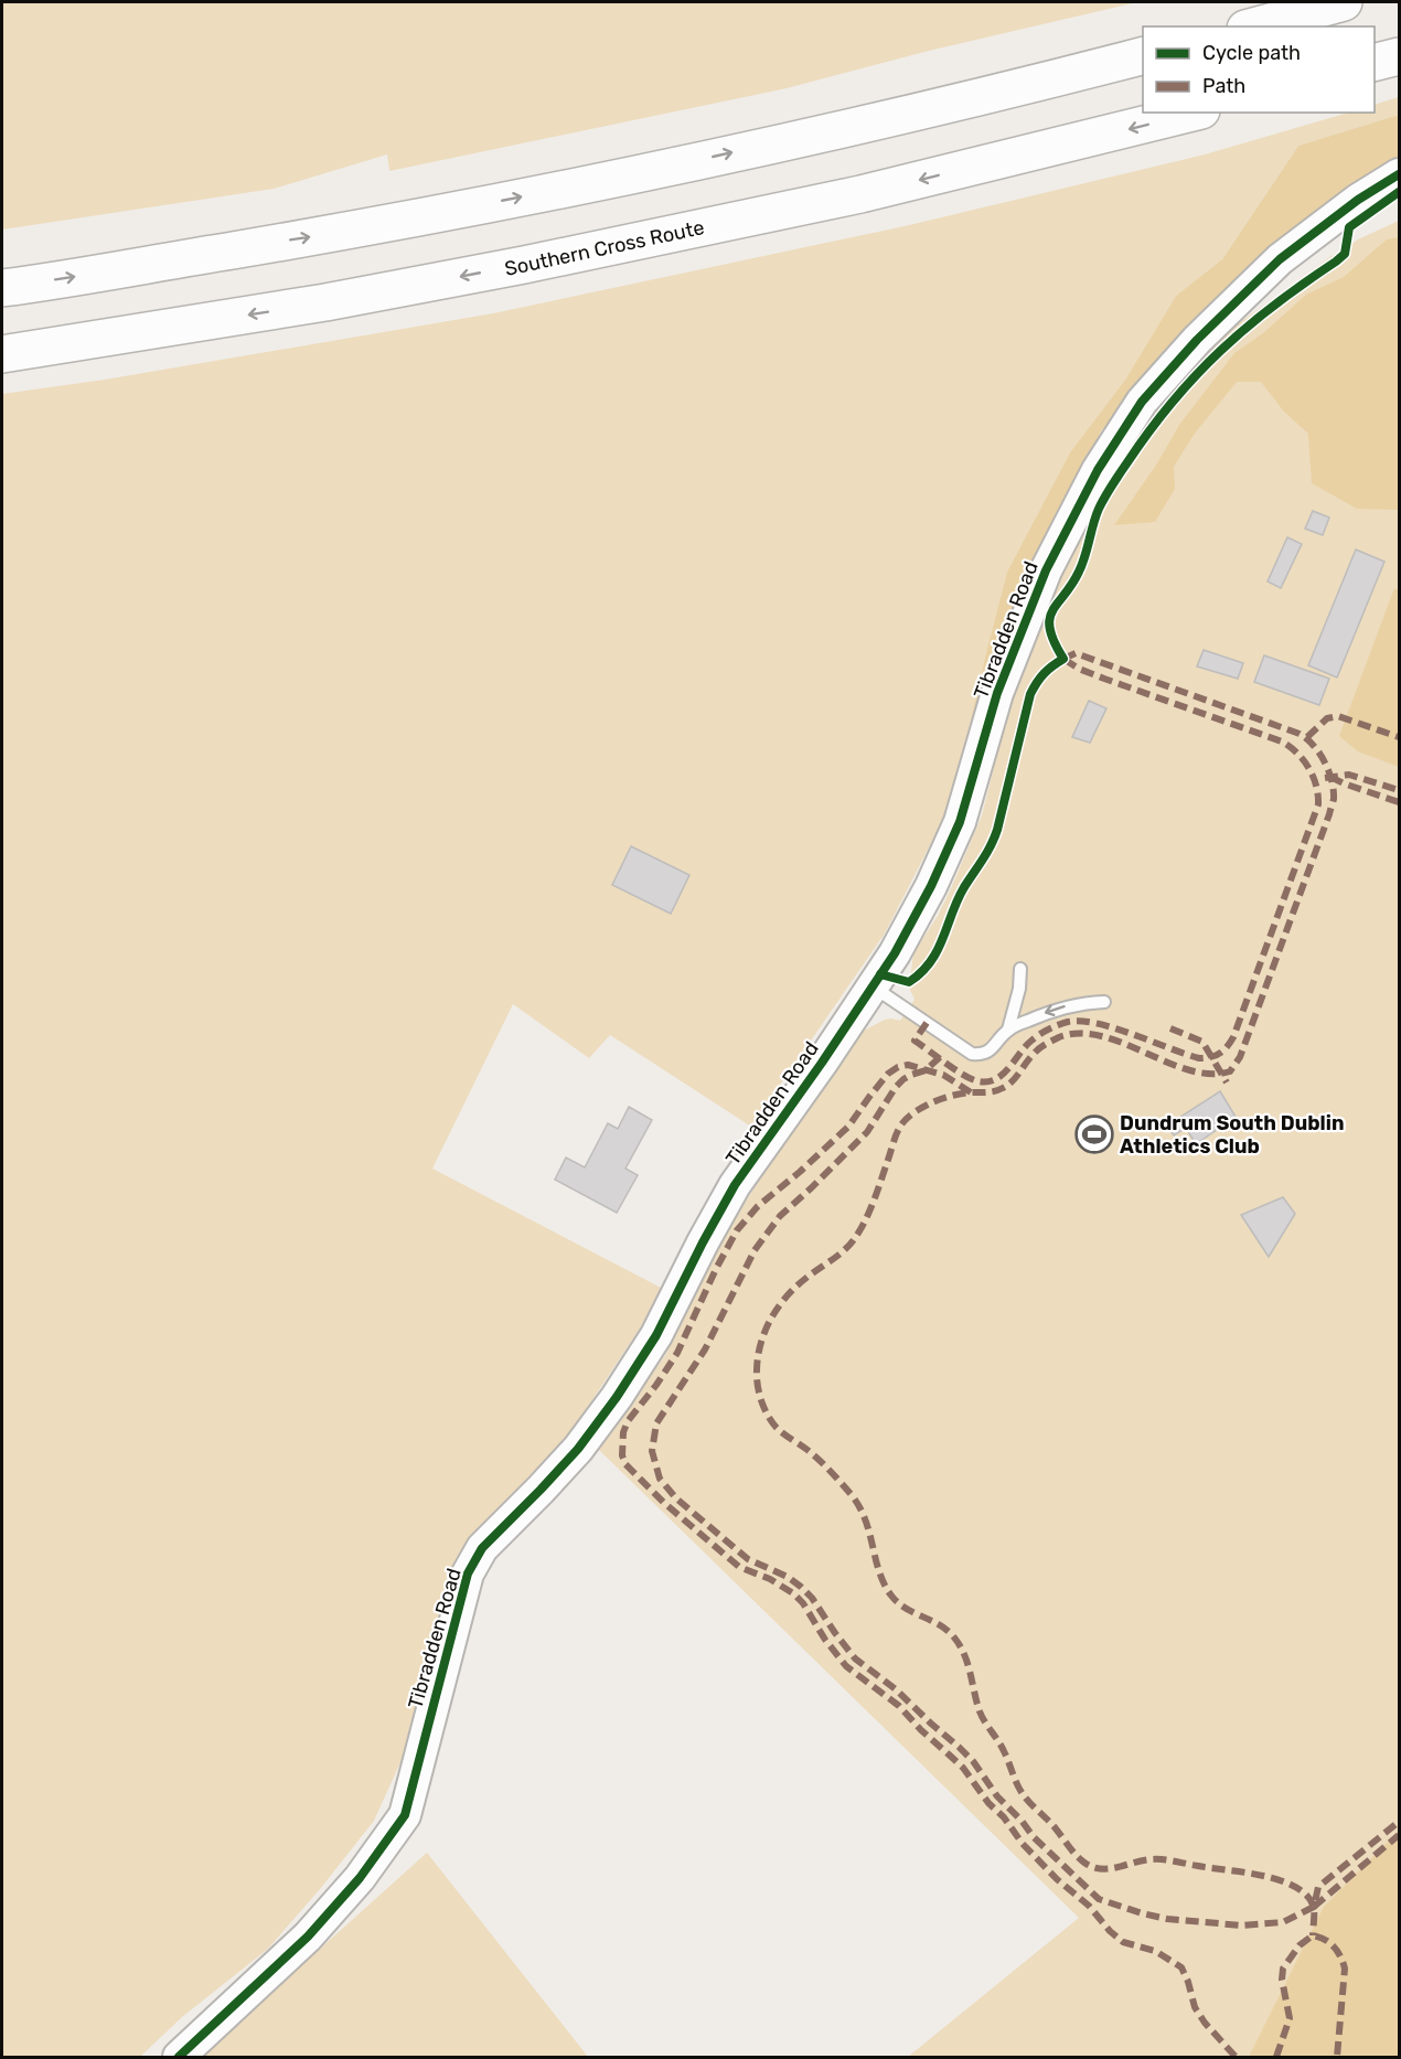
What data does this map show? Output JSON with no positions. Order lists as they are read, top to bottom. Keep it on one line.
{"streets":{"highway":["Southern Cross Route"],"street":["Tibradden Road"]},"places":{"sports":["Dundrum South Dublin Athletics Club"]},"legend":["Cycle path","Path"]}
